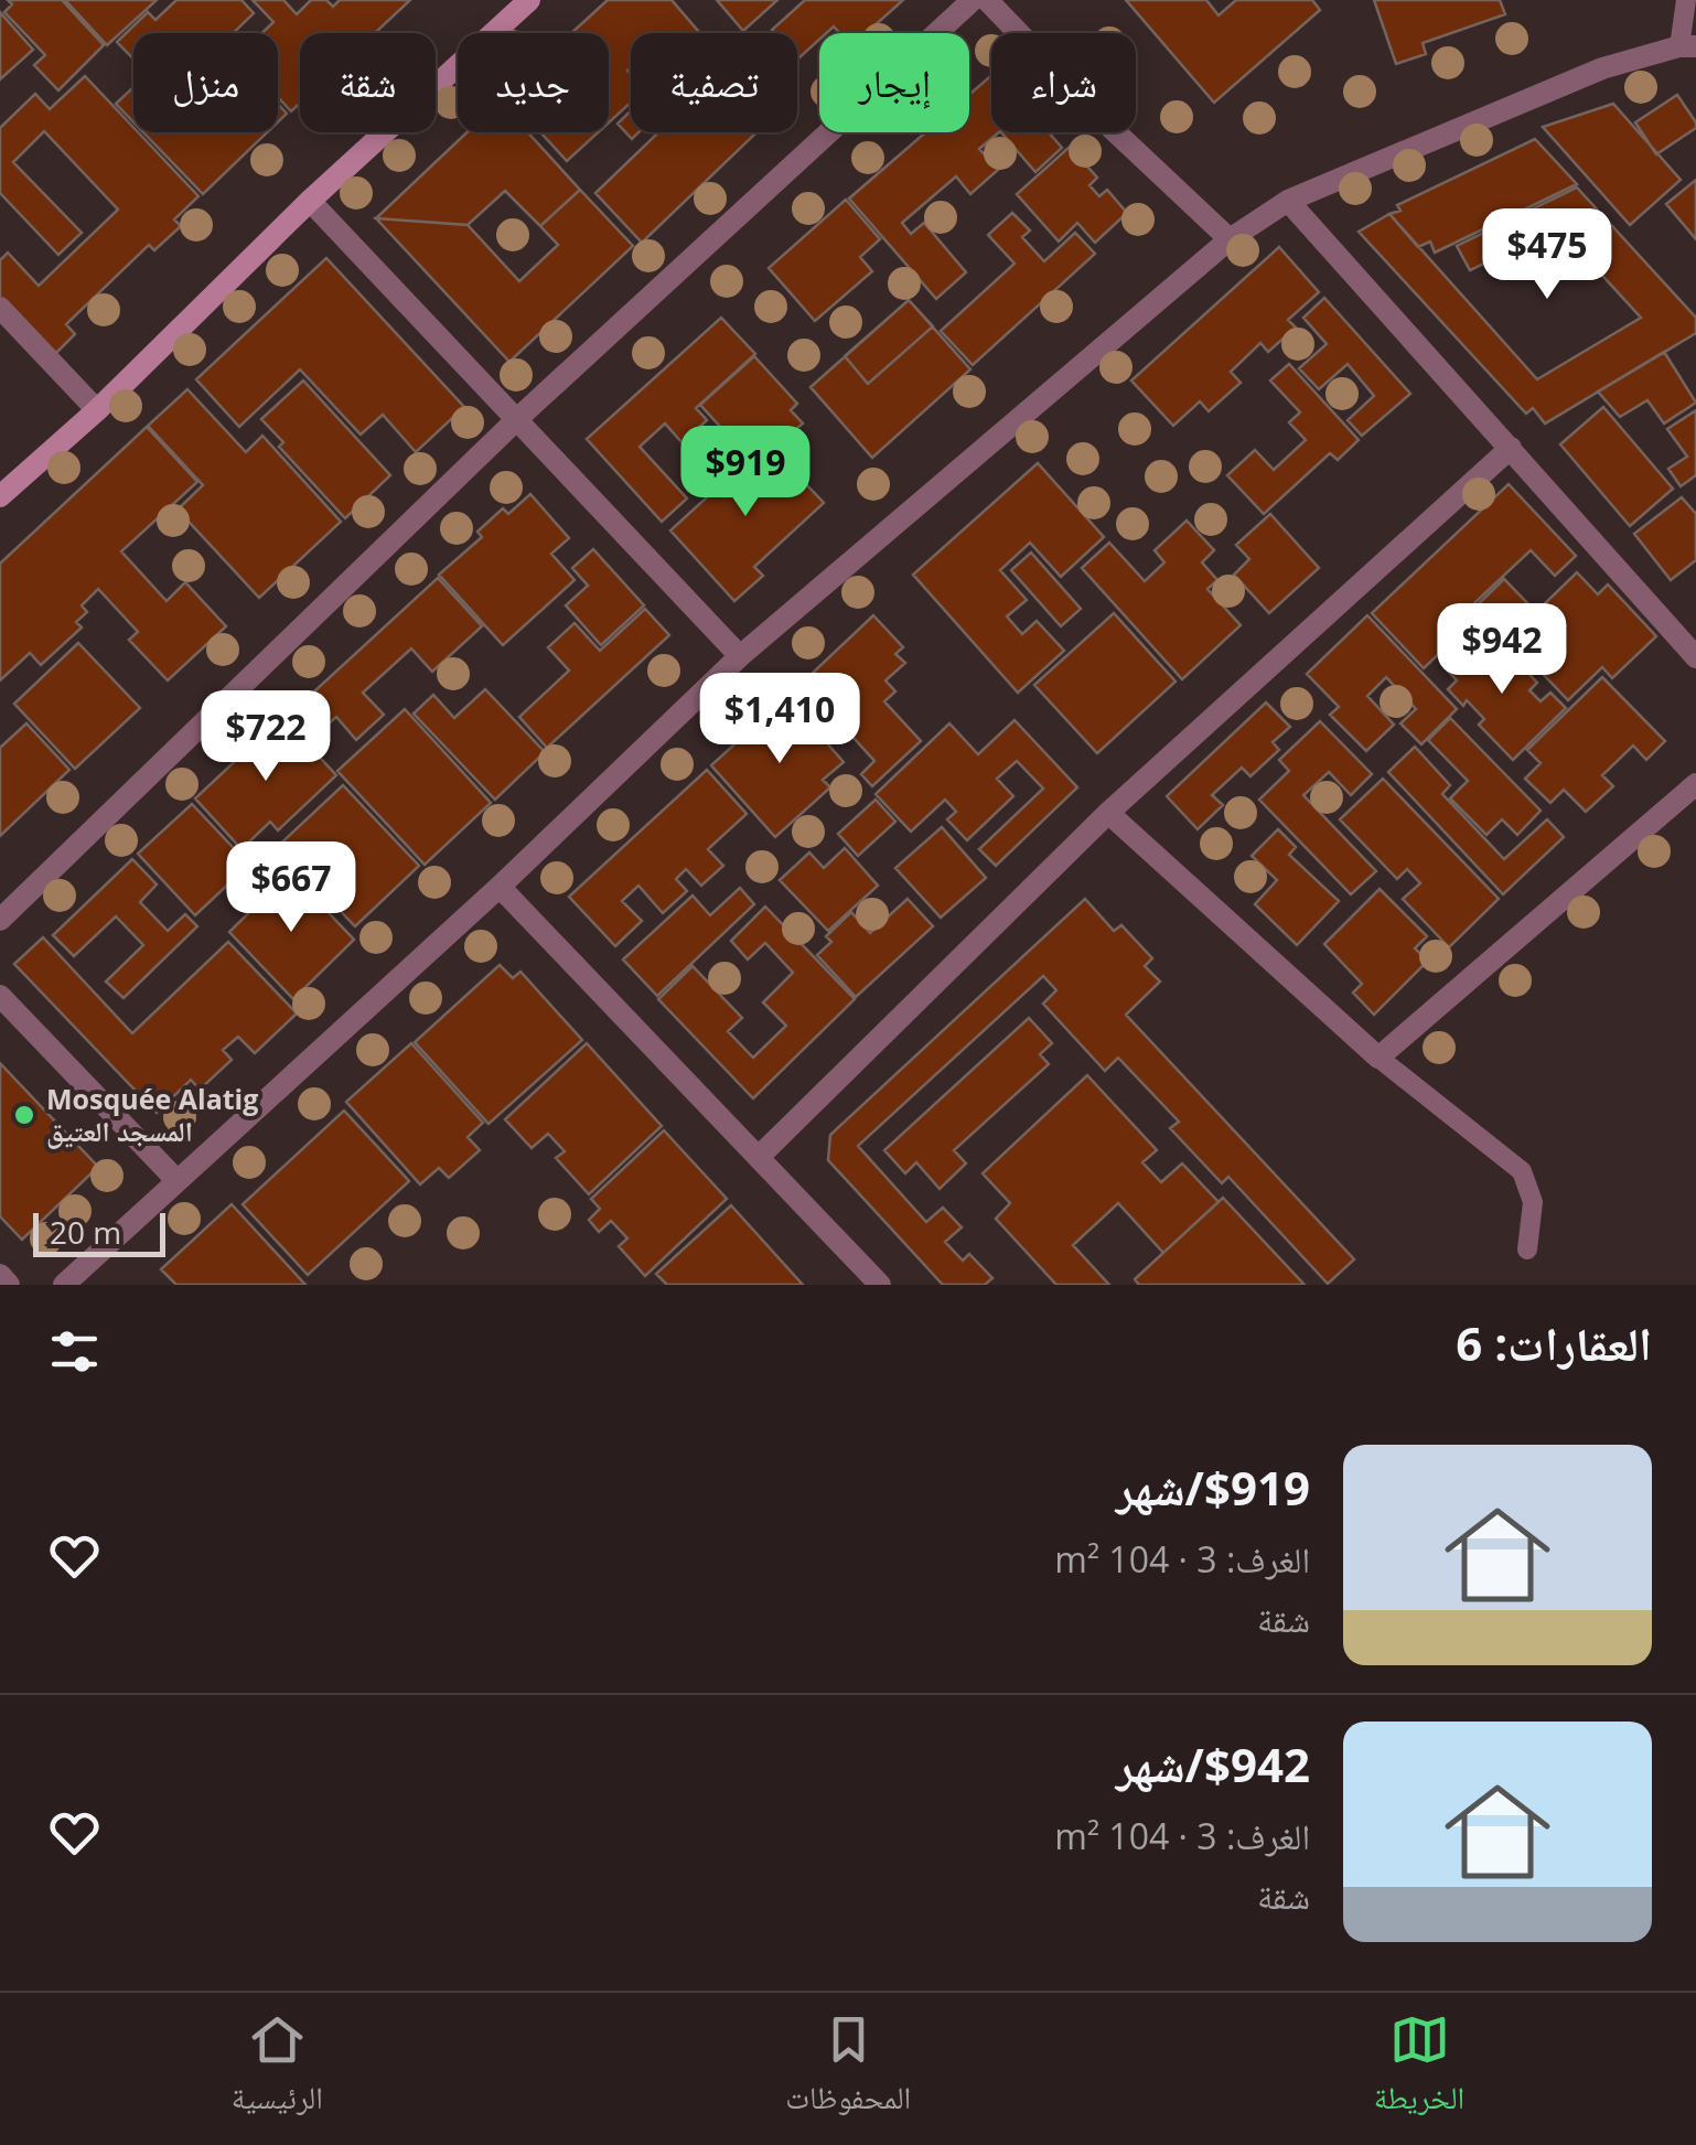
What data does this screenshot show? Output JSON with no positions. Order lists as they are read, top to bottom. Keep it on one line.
{"places":["Mosquée Alatig المسجد العتيق"],"scale_bar":"20 m","page":{"chip":["شراء","إيجار","تصفية","جديد","شقة","منزل"],"price":["$475","$919","$942","$1,410","$722","$667"],"scale":"20 m","heading":"العقارات: 6","list":[{"name":"$919/شهر","note":"الغرف: 3 · 104 m² · شقة"},{"name":"$942/شهر","note":"الغرف: 3 · 104 m² · شقة"}],"tabs":["الخريطة","المحفوظات","الرئيسية"]}}
